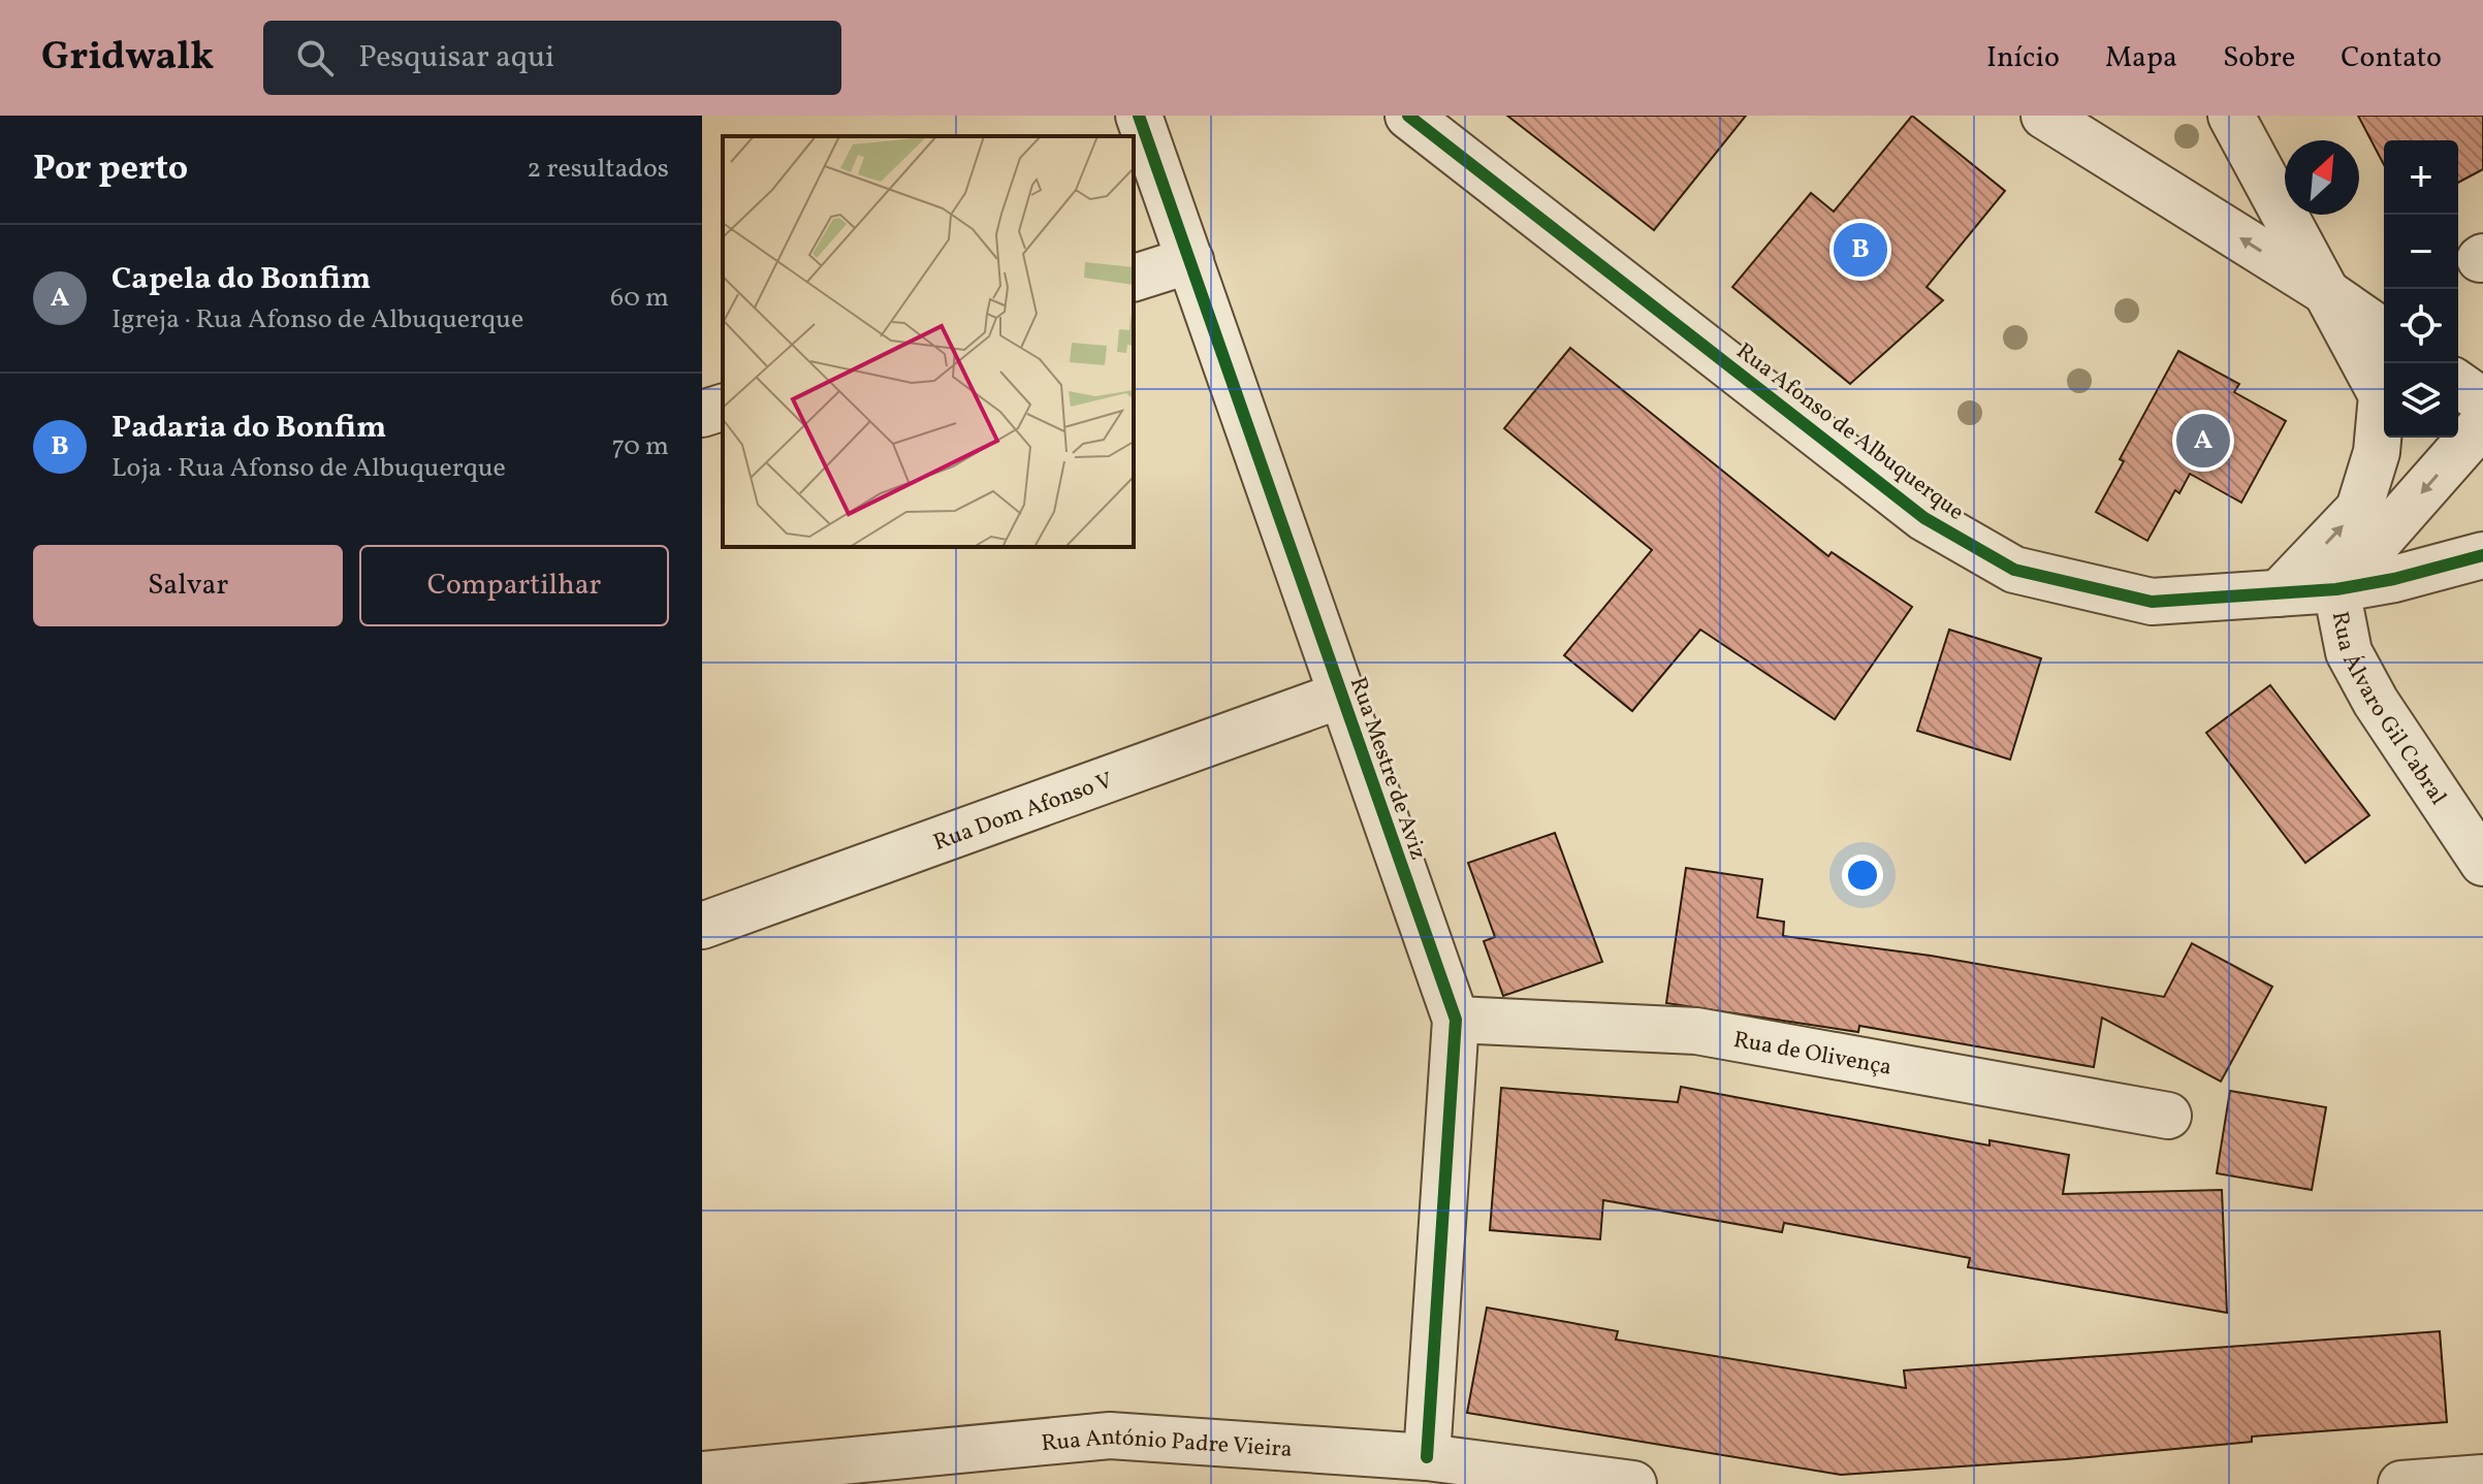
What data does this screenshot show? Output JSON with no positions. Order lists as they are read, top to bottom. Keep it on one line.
{"streets":{"street":["Rua Afonso de Albuquerque","Rua Álvaro Gil Cabral","Rua Mestre de Aviz","Rua Dom Afonso V","Rua de Olivença","Rua António Padre Vieira"]},"crossings":[["Rua Afonso de Albuquerque","Rua Álvaro Gil Cabral"],["Rua Mestre de Aviz","Rua Dom Afonso V"],["Rua Mestre de Aviz","Rua de Olivença"],["Rua Mestre de Aviz","Rua António Padre Vieira"]],"north":"top right","page":{"header":"Gridwalk","search":"Pesquisar aqui","nav":["Início","Mapa","Sobre","Contato"],"heading":["Por perto","2 resultados"],"map_buttons":["+","−"],"pins":["B","A"],"list":[{"mark":"A","name":"Capela do Bonfim","note":"Igreja · Rua Afonso de Albuquerque","value":"60 m"},{"mark":"B","name":"Padaria do Bonfim","note":"Loja · Rua Afonso de Albuquerque","value":"70 m"}],"buttons":["Salvar","Compartilhar"]}}
